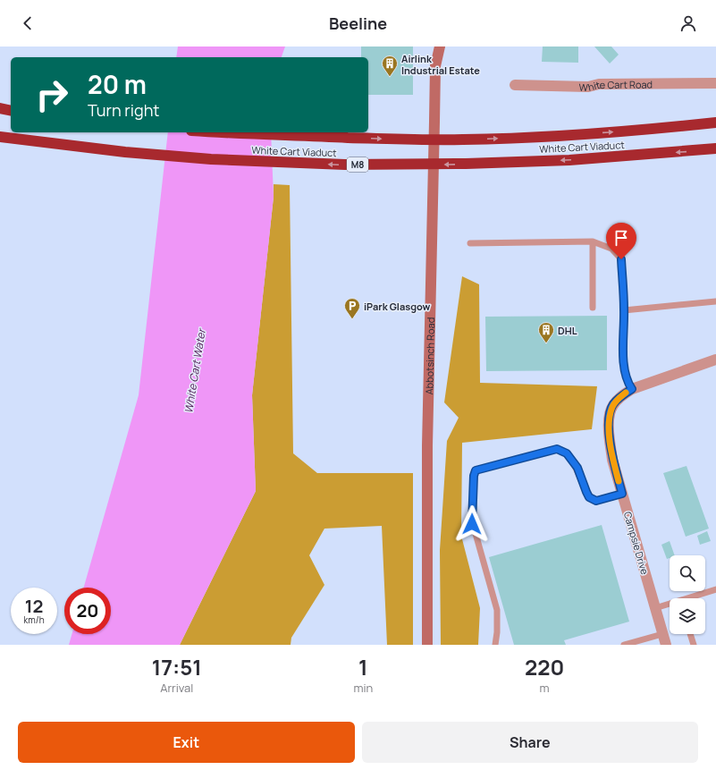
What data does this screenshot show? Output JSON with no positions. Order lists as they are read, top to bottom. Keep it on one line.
{"streets":{"highway":["White Cart Viaduct","M8"],"street":["White Cart Road","Abbotsinch Road","Campsie Drive"]},"water":["White Cart Water"],"places":{"building":["Airlink Industrial Estate","DHL"],"parking":["iPark Glasgow"]},"page":{"header":"Beeline","turn":["20 m","Turn right"],"speed":"12 km/h","limit":"20","eta":["17:51","Arrival","1","min","220","m"],"buttons":["Exit","Share"]}}
